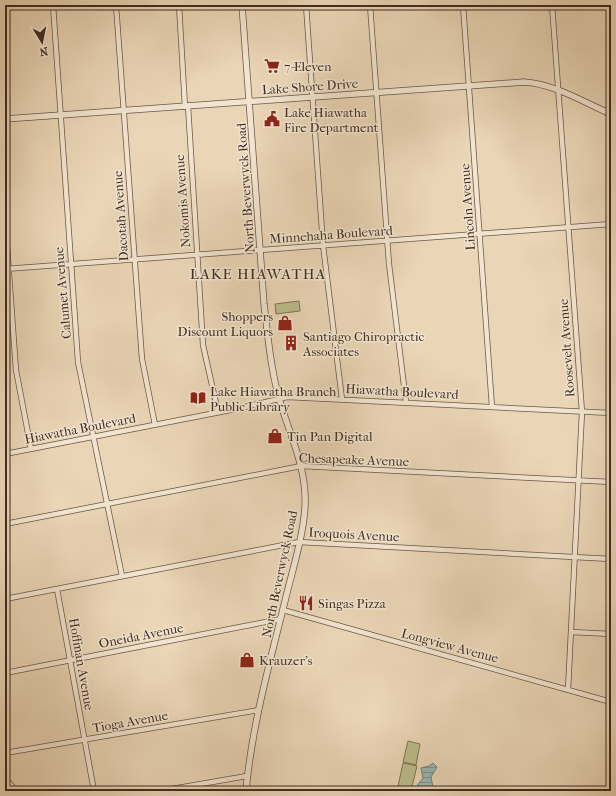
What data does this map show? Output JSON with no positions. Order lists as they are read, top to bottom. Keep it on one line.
{"streets":{"street":["Lake Shore Drive","North Beverwyck Road","Nokomis Avenue","Lincoln Avenue","Dacotah Avenue","Minnehaha Boulevard","Calumet Avenue","Roosevelt Avenue","Hiawatha Boulevard","Chesapeake Avenue","Iroquois Avenue","Oneida Avenue","Longview Avenue","Hoffman Avenue","Tioga Avenue"]},"crossings":[["Lake Shore Drive","North Beverwyck Road"],["Lake Shore Drive","Nokomis Avenue"],["Lake Shore Drive","Lincoln Avenue"],["Lake Shore Drive","Dacotah Avenue"],["Lake Shore Drive","Calumet Avenue"],["Lake Shore Drive","Roosevelt Avenue"],["North Beverwyck Road","Minnehaha Boulevard"],["North Beverwyck Road","Hiawatha Boulevard"],["North Beverwyck Road","Chesapeake Avenue"],["North Beverwyck Road","Iroquois Avenue"],["North Beverwyck Road","Oneida Avenue"],["North Beverwyck Road","Longview Avenue"],["North Beverwyck Road","Tioga Avenue"],["Nokomis Avenue","Minnehaha Boulevard"],["Nokomis Avenue","Hiawatha Boulevard"],["Lincoln Avenue","Minnehaha Boulevard"],["Lincoln Avenue","Hiawatha Boulevard"],["Dacotah Avenue","Minnehaha Boulevard"],["Dacotah Avenue","Hiawatha Boulevard"],["Minnehaha Boulevard","Calumet Avenue"],["Minnehaha Boulevard","Roosevelt Avenue"],["Calumet Avenue","Hiawatha Boulevard"],["Calumet Avenue","Chesapeake Avenue"],["Calumet Avenue","Iroquois Avenue"],["Roosevelt Avenue","Hiawatha Boulevard"],["Roosevelt Avenue","Chesapeake Avenue"],["Roosevelt Avenue","Iroquois Avenue"],["Roosevelt Avenue","Longview Avenue"],["Iroquois Avenue","Hoffman Avenue"],["Oneida Avenue","Hoffman Avenue"],["Hoffman Avenue","Tioga Avenue"]],"districts":["LAKE HIAWATHA"],"places":{"supermarket":["7-Eleven"],"public building":["Lake Hiawatha Fire Department"],"shop":["Shoppers Discount Liquors","Tin Pan Digital","Krauzer's"],"building":["Santiago Chiropractic Associates"],"library":["Lake Hiawatha Branch Public Library"],"restaurant":["Singas Pizza"]},"north":"bottom"}
